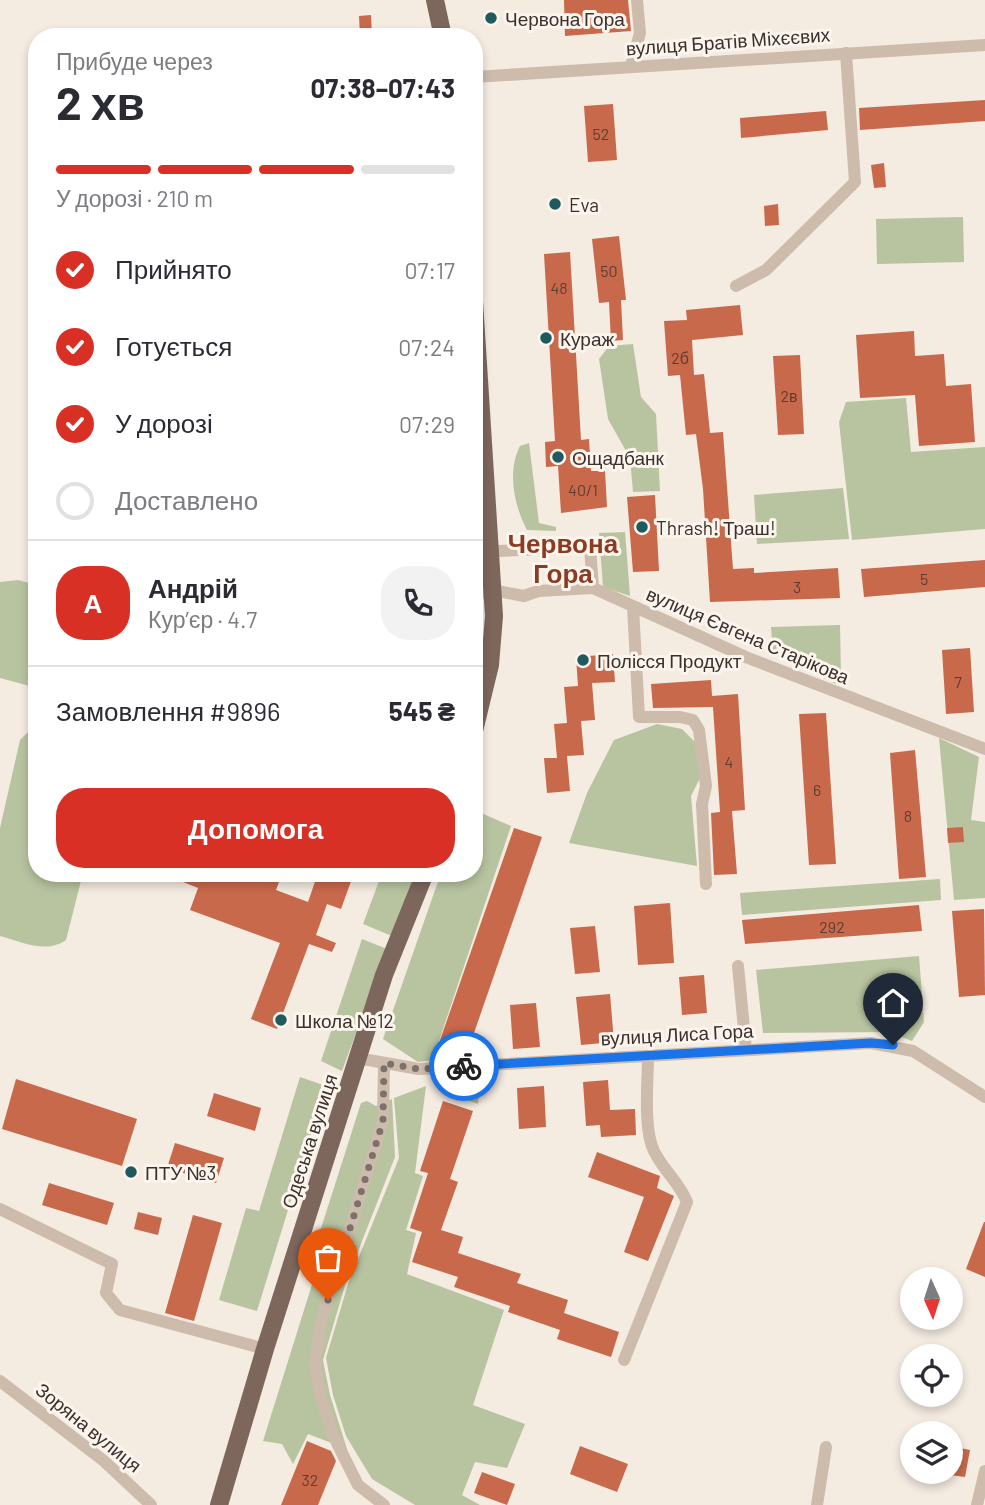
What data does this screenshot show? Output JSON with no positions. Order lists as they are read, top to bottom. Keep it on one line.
{"streets":{"main road":["Одеська вулиця"],"street":["вулиця Братів Міхєєвих","вулиця Євгена Старікова","вулиця Лиса Гора","Зоряна вулиця"]},"crossings":[["вулиця Лиса Гора","Одеська вулиця"]],"districts":["Червона Гора"],"places":["Червона Гора","Eva","Кураж","Ощадбанк","Thrash! Траш!","Полісся Продукт","Школа №12","ПТУ №3"],"house_numbers":["52","50","48","2б","2в","40/1","5","3","7","4","6","8","292","32"],"north":"bottom","page":{"heading":["2 хв","Прибуде через","07:38–07:43"],"panel":["Андрій","Кур’єр · 4.7","Замовлення #9896","545 ₴"],"bar":"У дорозі · 210 m","list":[["Прийнято","07:17"],["Готується","07:24"],["У дорозі","07:29"],"Доставлено"],"round":"А","buttons":"Допомога"}}
